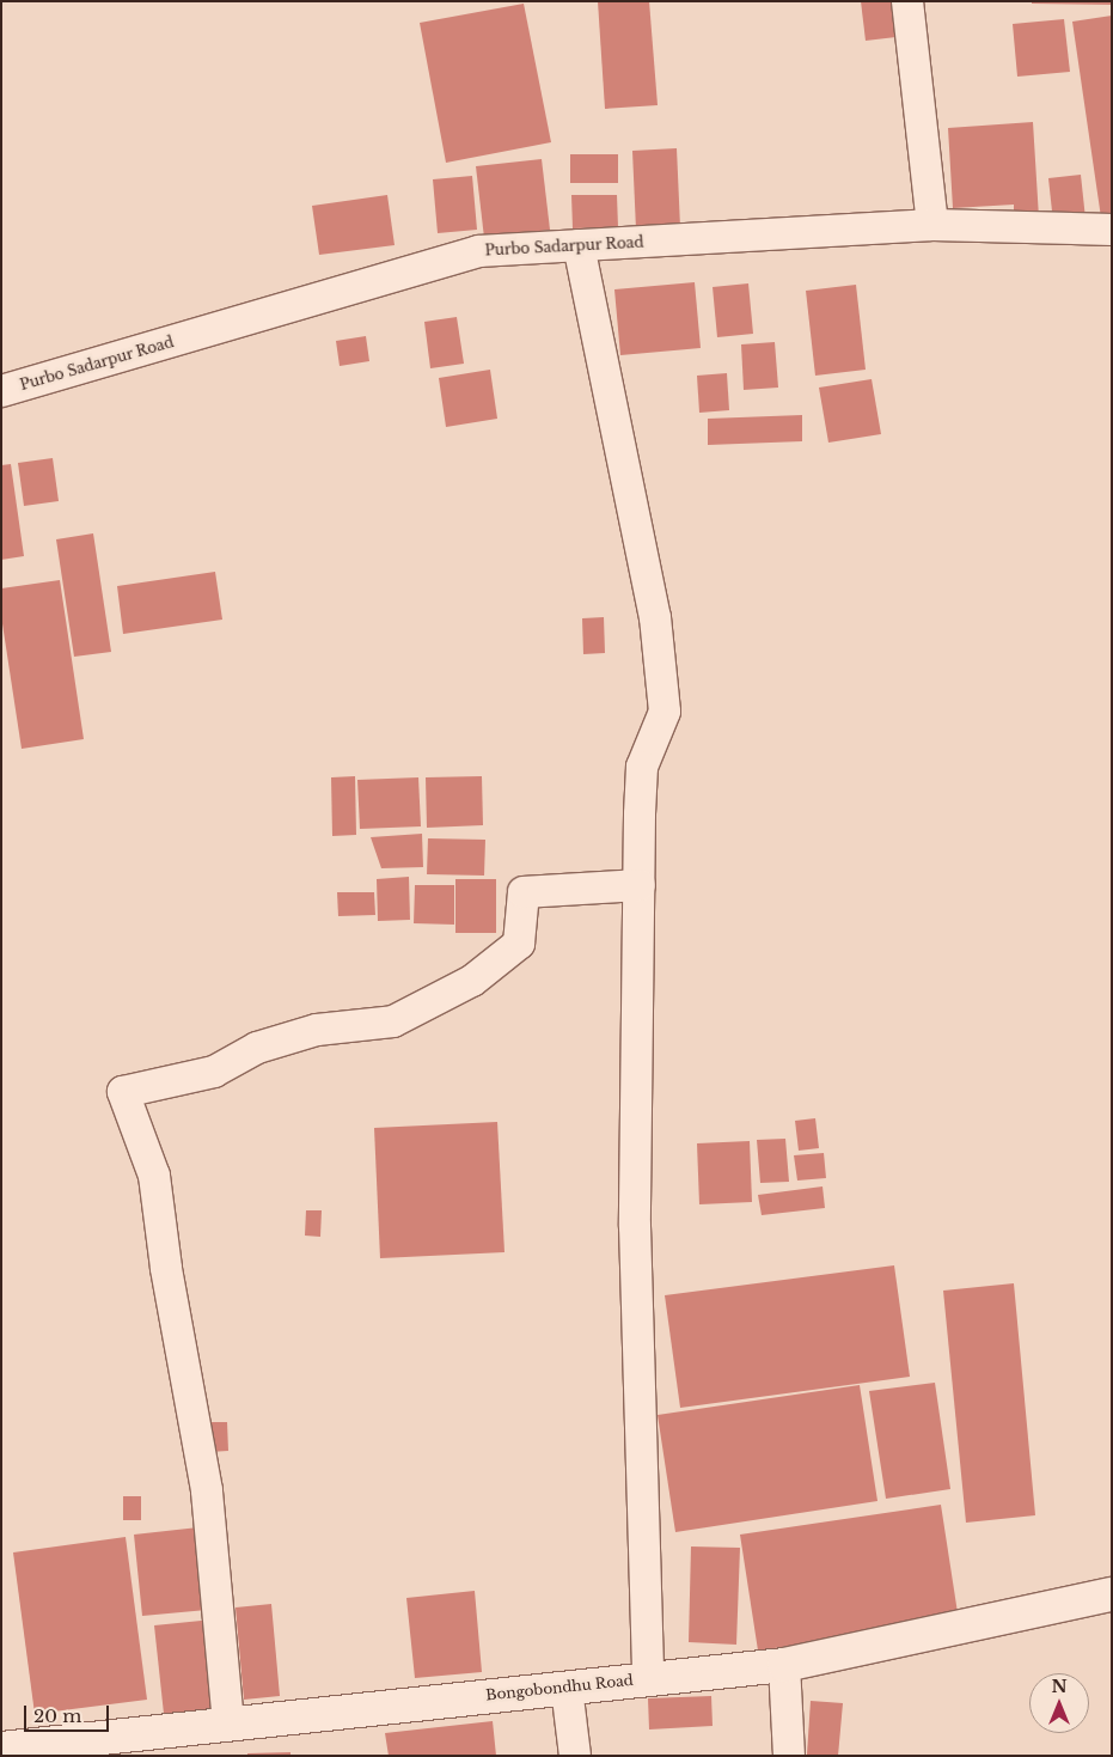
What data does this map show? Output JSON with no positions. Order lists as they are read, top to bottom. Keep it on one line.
{"streets":{"street":["Purbo Sadarpur Road","Bongobondhu Road"]},"scale_bar":"20 m","north":"top"}
